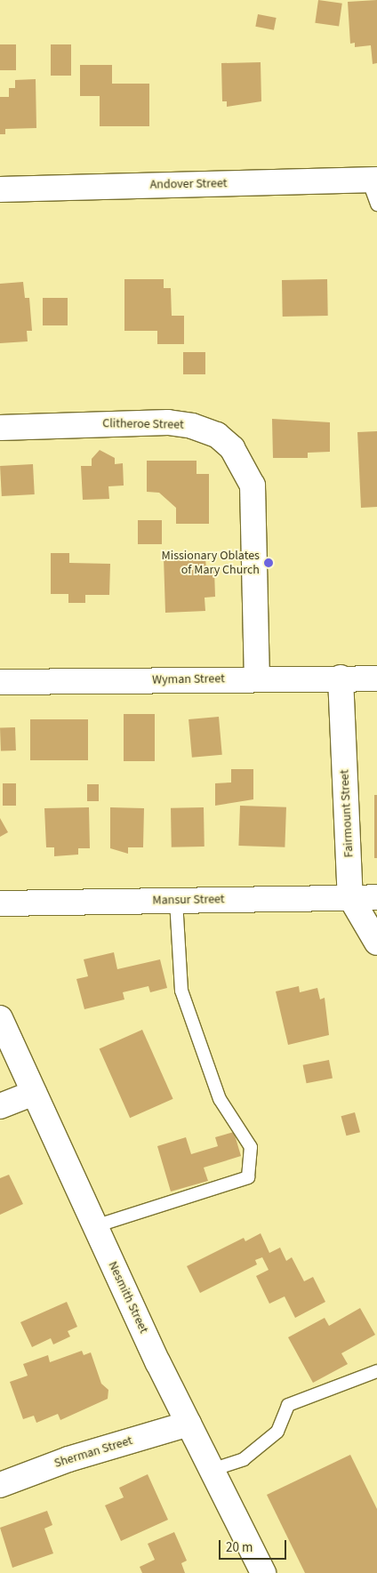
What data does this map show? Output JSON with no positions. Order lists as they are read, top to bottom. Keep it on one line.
{"streets":{"street":["Andover Street","Clitheroe Street","Wyman Street","Fairmount Street","Mansur Street","Nesmith Street","Sherman Street"]},"crossings":[["Clitheroe Street","Wyman Street"],["Wyman Street","Fairmount Street"],["Fairmount Street","Mansur Street"],["Nesmith Street","Sherman Street"]],"places":["Missionary Oblates of Mary Church"],"scale_bar":"20 m"}
